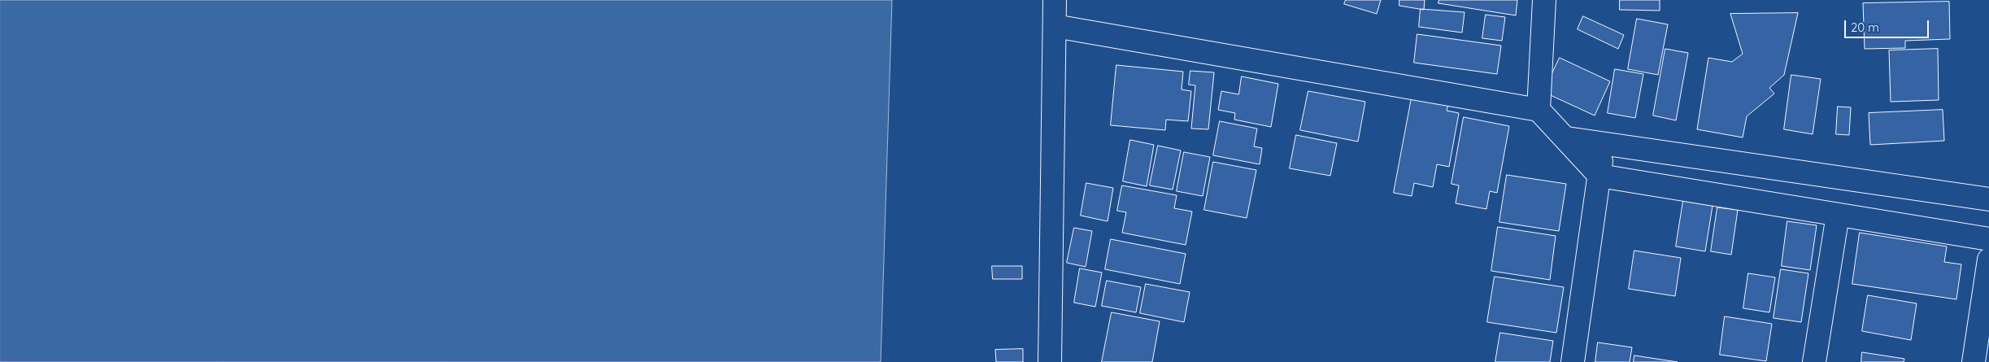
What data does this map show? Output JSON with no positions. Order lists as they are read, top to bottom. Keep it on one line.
{"scale_bar":"20 m"}
